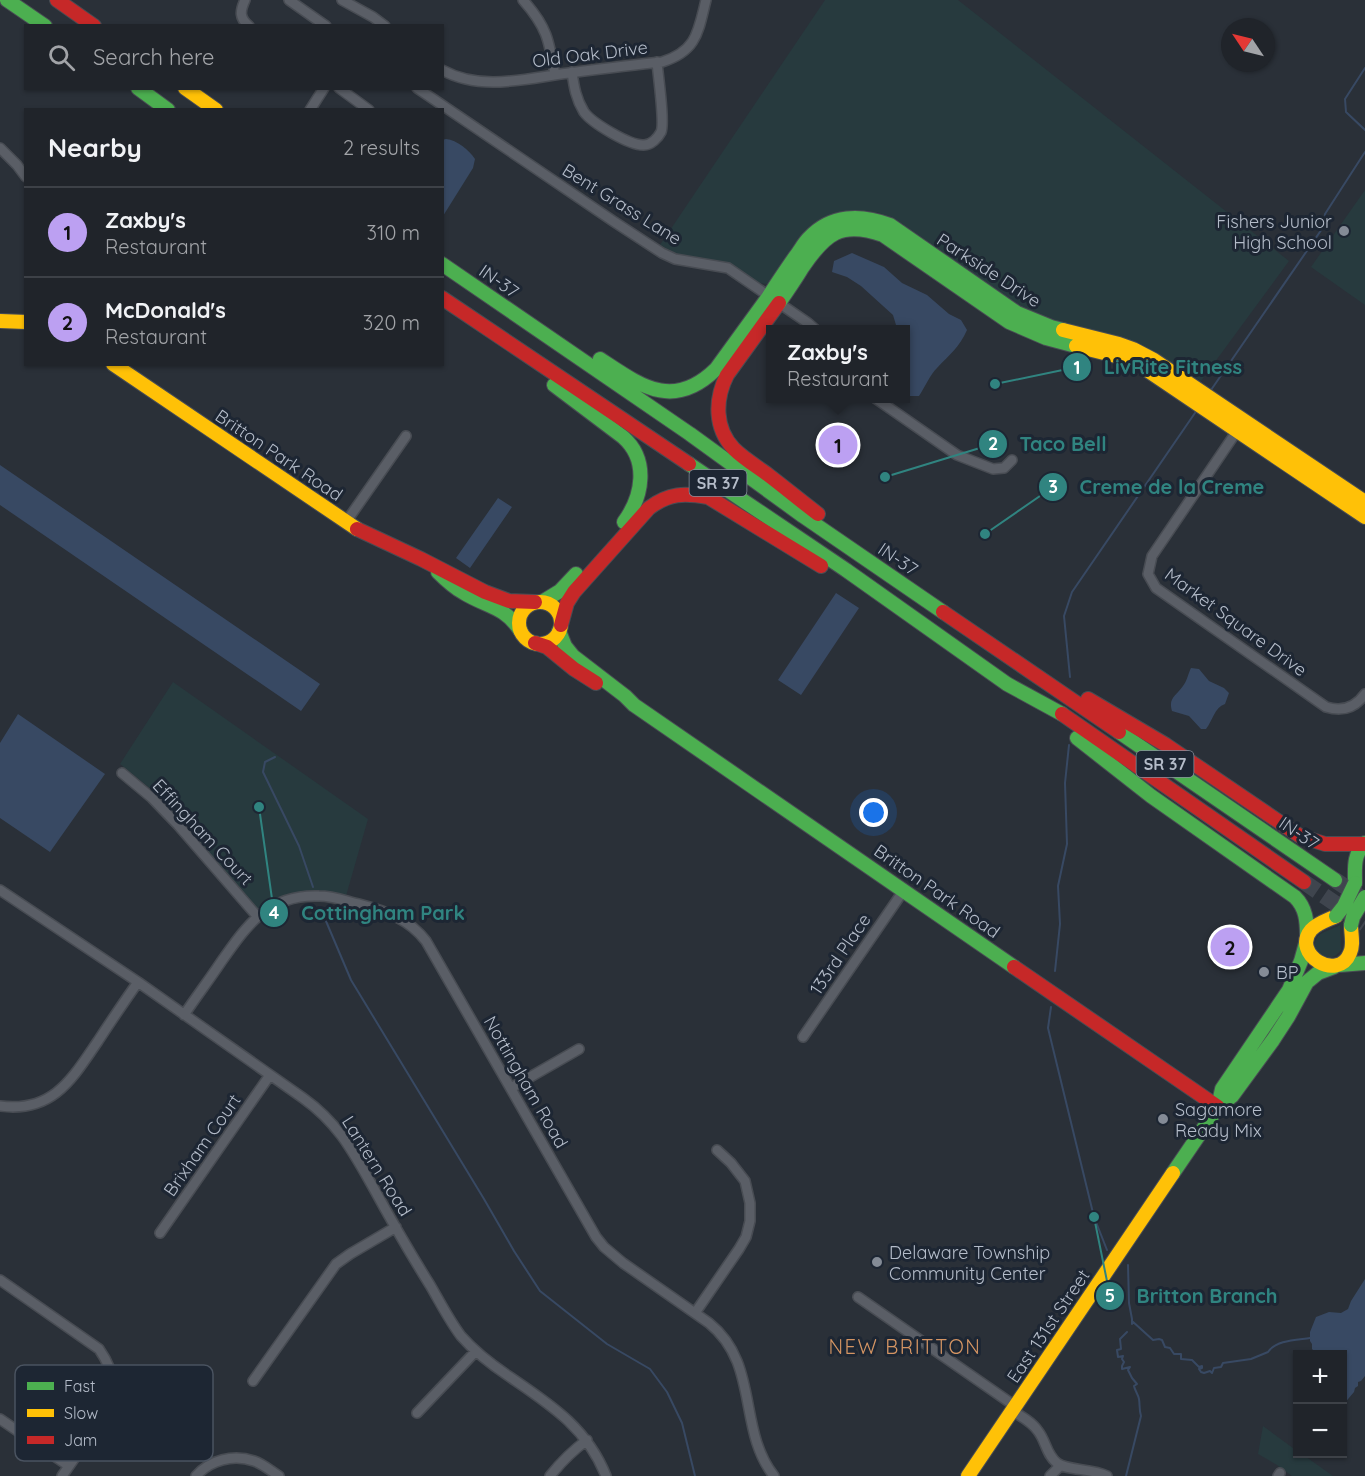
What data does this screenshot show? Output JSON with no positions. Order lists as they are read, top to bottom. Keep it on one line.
{"streets":{"main road":["Parkside Drive","IN-37","Britton Park Road","SR 37","East 131st Street"],"street":["Old Oak Drive","Bent Grass Lane","Market Square Drive","Effingham Court","133rd Place","Nottingham Road","Brixham Court","Lantern Road"]},"crossings":[["Bent Grass Lane","Parkside Drive"],["Parkside Drive","Market Square Drive"],["Britton Park Road","133rd Place"],["Britton Park Road","East 131st Street"],["Effingham Court","Nottingham Road"],["Nottingham Road","Lantern Road"],["Brixham Court","Lantern Road"]],"districts":["NEW BRITTON"],"places":["Fishers Junior High School","LivRite Fitness","Taco Bell","Creme de la Creme","Cottingham Park","BP","Sagamore Ready Mix","Britton Branch","Delaware Township Community Center"],"legend":["Fast","Slow","Jam"],"north":"top left","page":{"search":"Search here","heading":["Nearby","2 results"],"list":[{"mark":"1","name":"Zaxby's","note":"Restaurant","value":"310 m"},{"mark":"2","name":"McDonald's","note":"Restaurant","value":"320 m"}],"popup":["Zaxby's","Restaurant"],"pins":["1","2"],"map_buttons":["+","−"]}}
